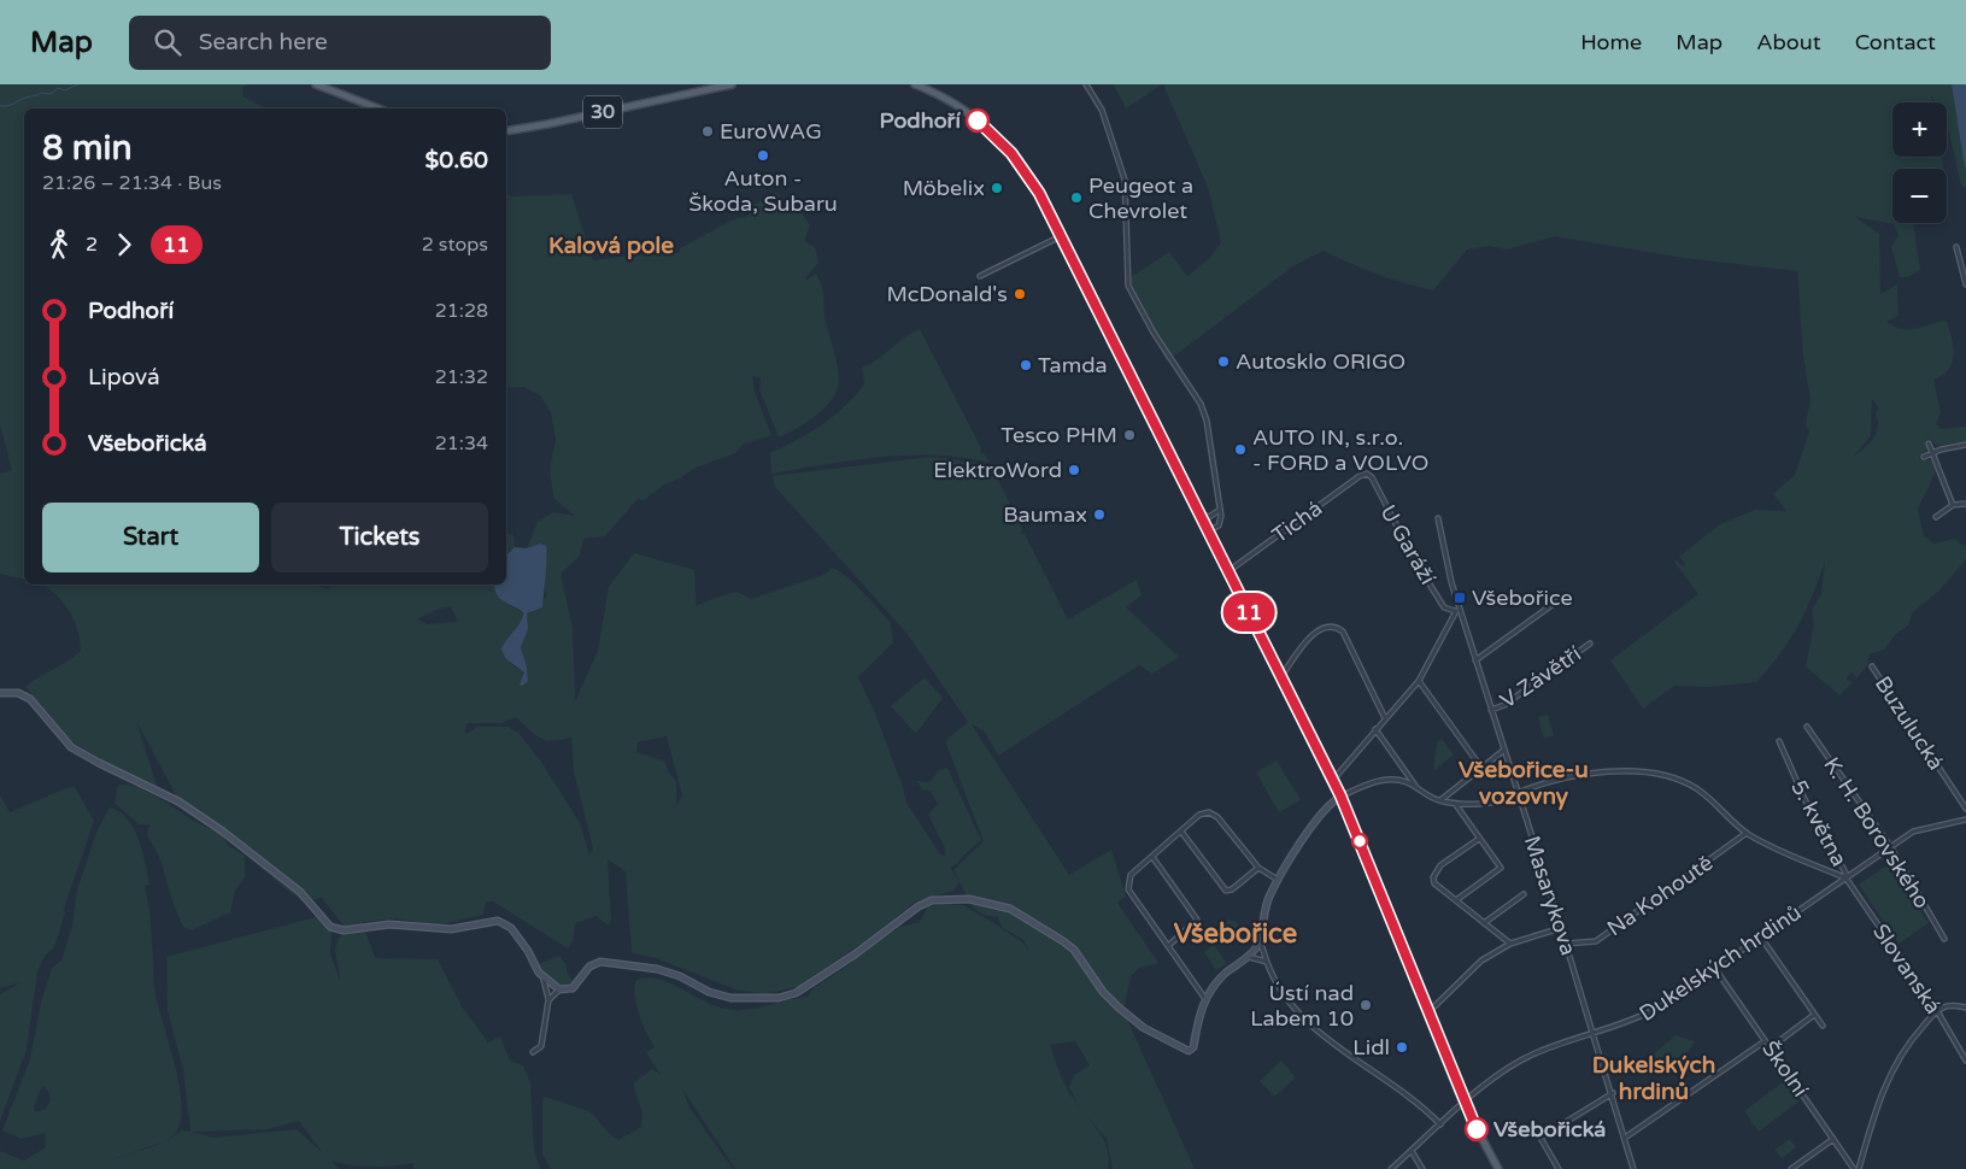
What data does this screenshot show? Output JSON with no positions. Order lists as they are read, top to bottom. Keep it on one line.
{"streets":{"main road":["30"],"street":["Tichá","U Garáží","V Závětří","Buzulucká","5. května","K. H. Borovského","Masarykova","Na Kohoutě","Dukelských hrdinů","Slovanská","Školní"]},"crossings":[["Tichá","U Garáží"],["U Garáží","Masarykova"],["V Závětří","Masarykova"],["5. května","K. H. Borovského"],["5. května","Dukelských hrdinů"],["5. května","Slovanská"],["Masarykova","Na Kohoutě"],["Masarykova","Dukelských hrdinů"],["Dukelských hrdinů","Slovanská"],["Dukelských hrdinů","Školní"]],"districts":["Kalová pole","Všebořice-u vozovny","Všebořice","Dukelských hrdinů"],"places":{"other":["Podhoří","EuroWAG","Auton - Škoda, Subaru","Möbelix","Peugeot a Chevrolet","McDonald's","Autosklo ORIGO","Tamda","Tesco PHM","AUTO IN, s.r.o. - FORD a VOLVO","ElektroWord","Baumax","Ústí nad Labem 10","Lidl","Všebořická"],"transit":["Všebořice"]},"lines":["bus line 11"],"page":{"header":"Map","search":"Search here","nav":["Home","Map","About","Contact"],"on_map":"11","map_buttons":["+","−"],"heading":["8 min","21:26 – 21:34 · Bus","$0.60"],"legs":["2","11","2 stops"],"list":[{"name":"Podhoří","value":"21:28"},{"name":"Lipová","value":"21:32"},{"name":"Všebořická","value":"21:34"}],"buttons":["Start","Tickets"]}}
